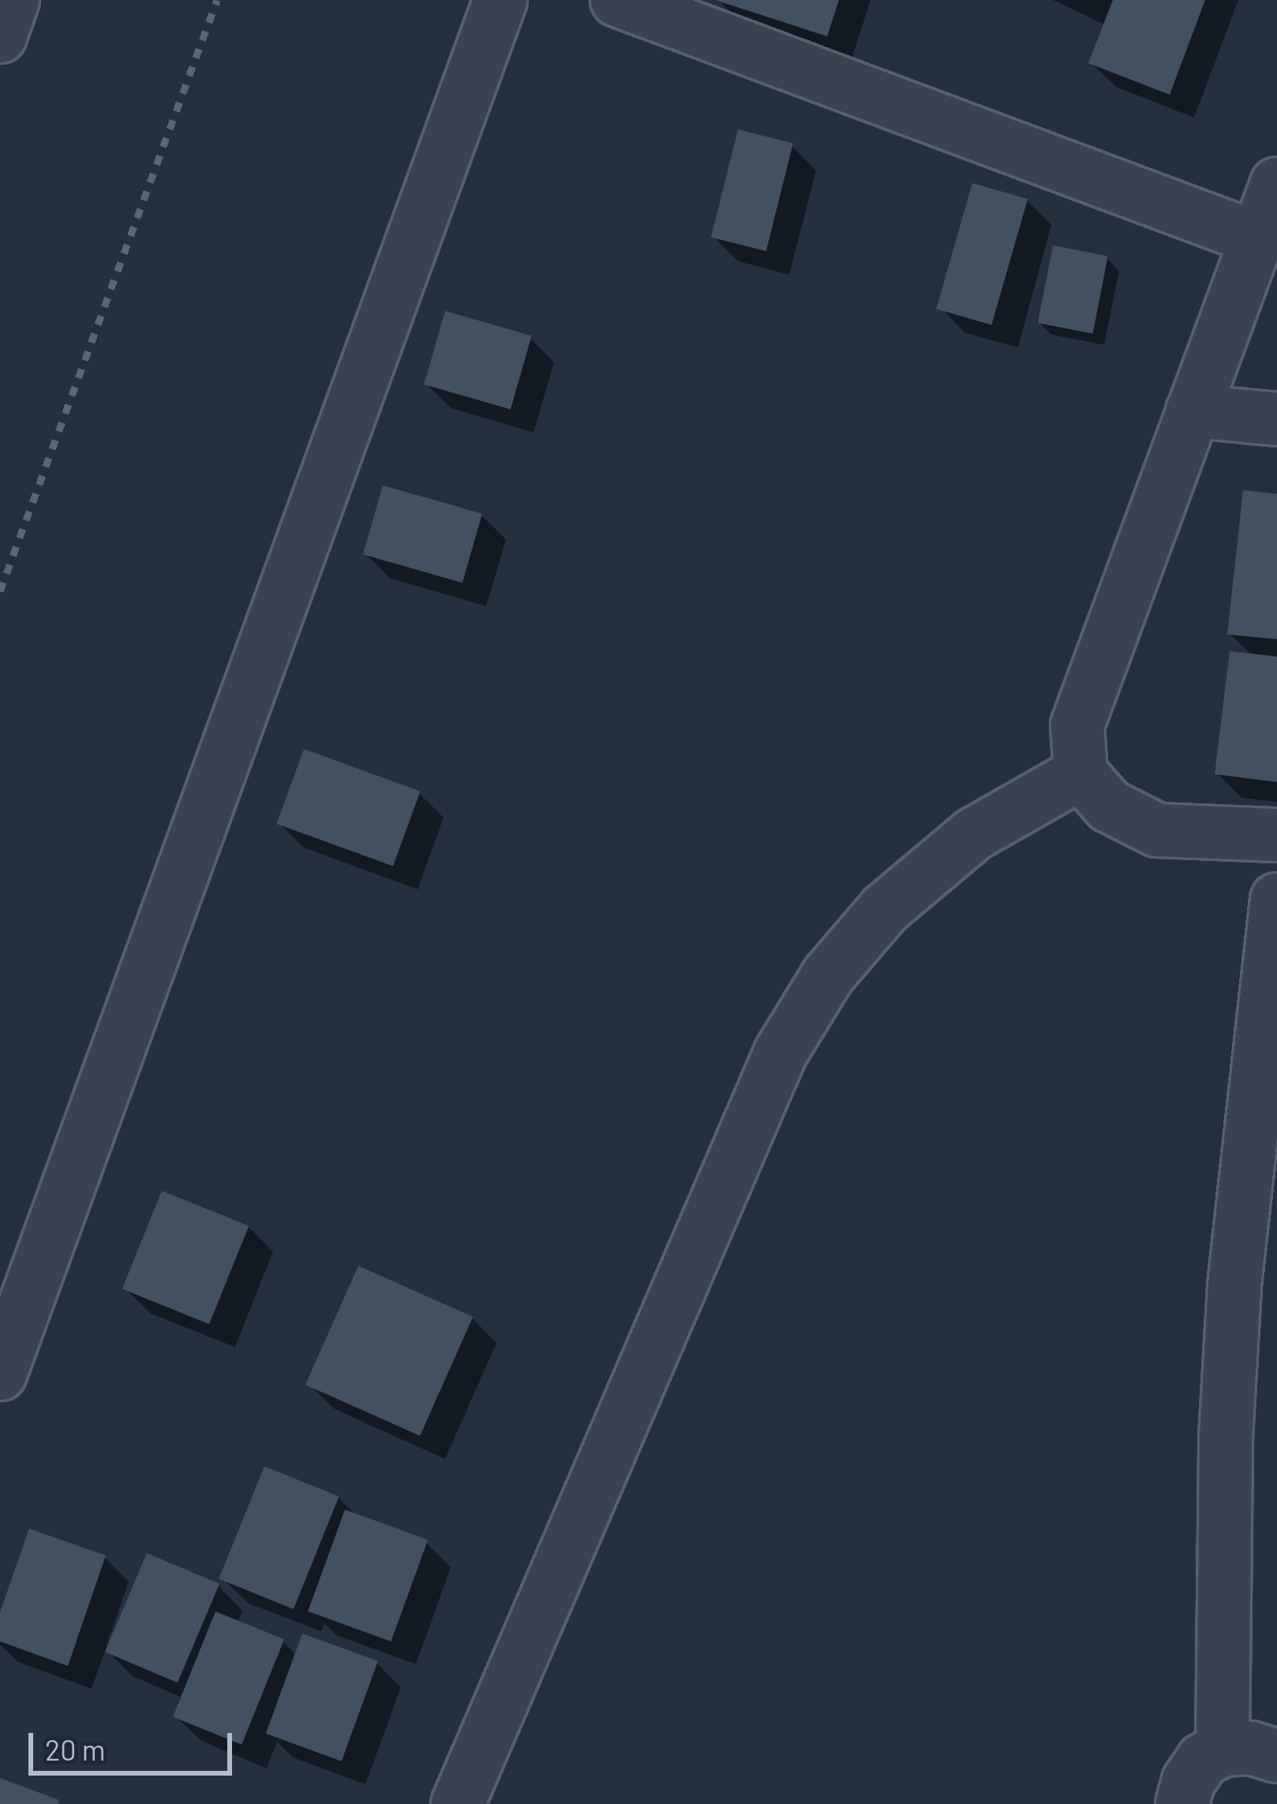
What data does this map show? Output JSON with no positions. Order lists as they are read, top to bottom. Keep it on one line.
{"scale_bar":"20 m"}
